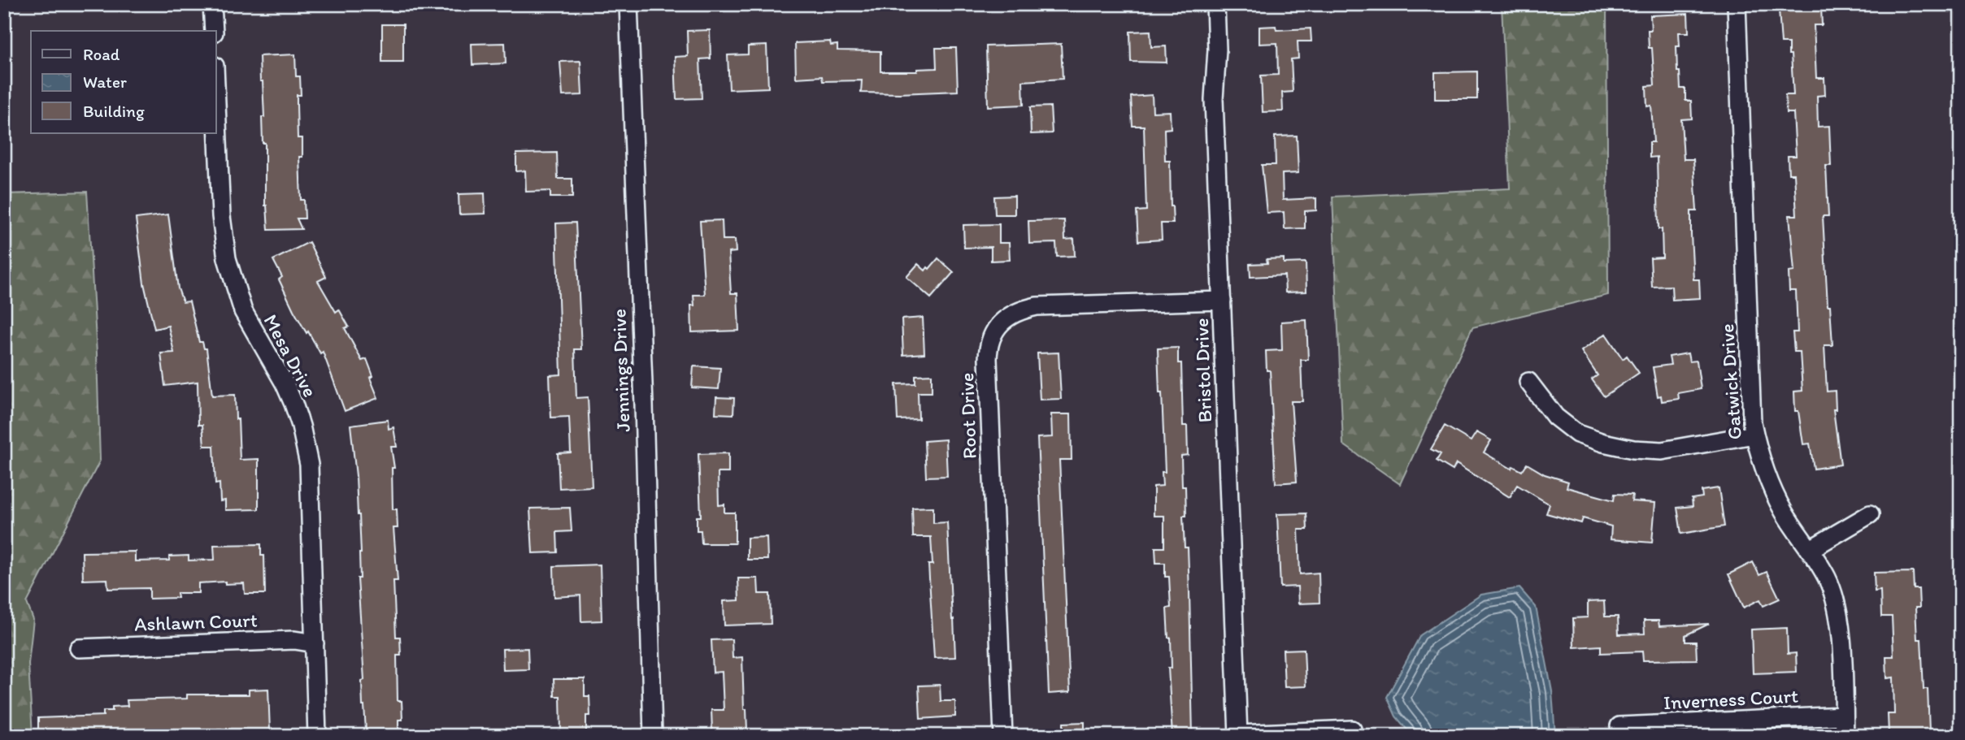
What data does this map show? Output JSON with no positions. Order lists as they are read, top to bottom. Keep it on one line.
{"streets":{"street":["Mesa Drive","Jennings Drive","Bristol Drive","Gatwick Drive","Root Drive","Ashlawn Court","Inverness Court"]},"crossings":[["Mesa Drive","Ashlawn Court"],["Bristol Drive","Root Drive"],["Gatwick Drive","Inverness Court"]],"legend":["Road","Water","Building"]}
